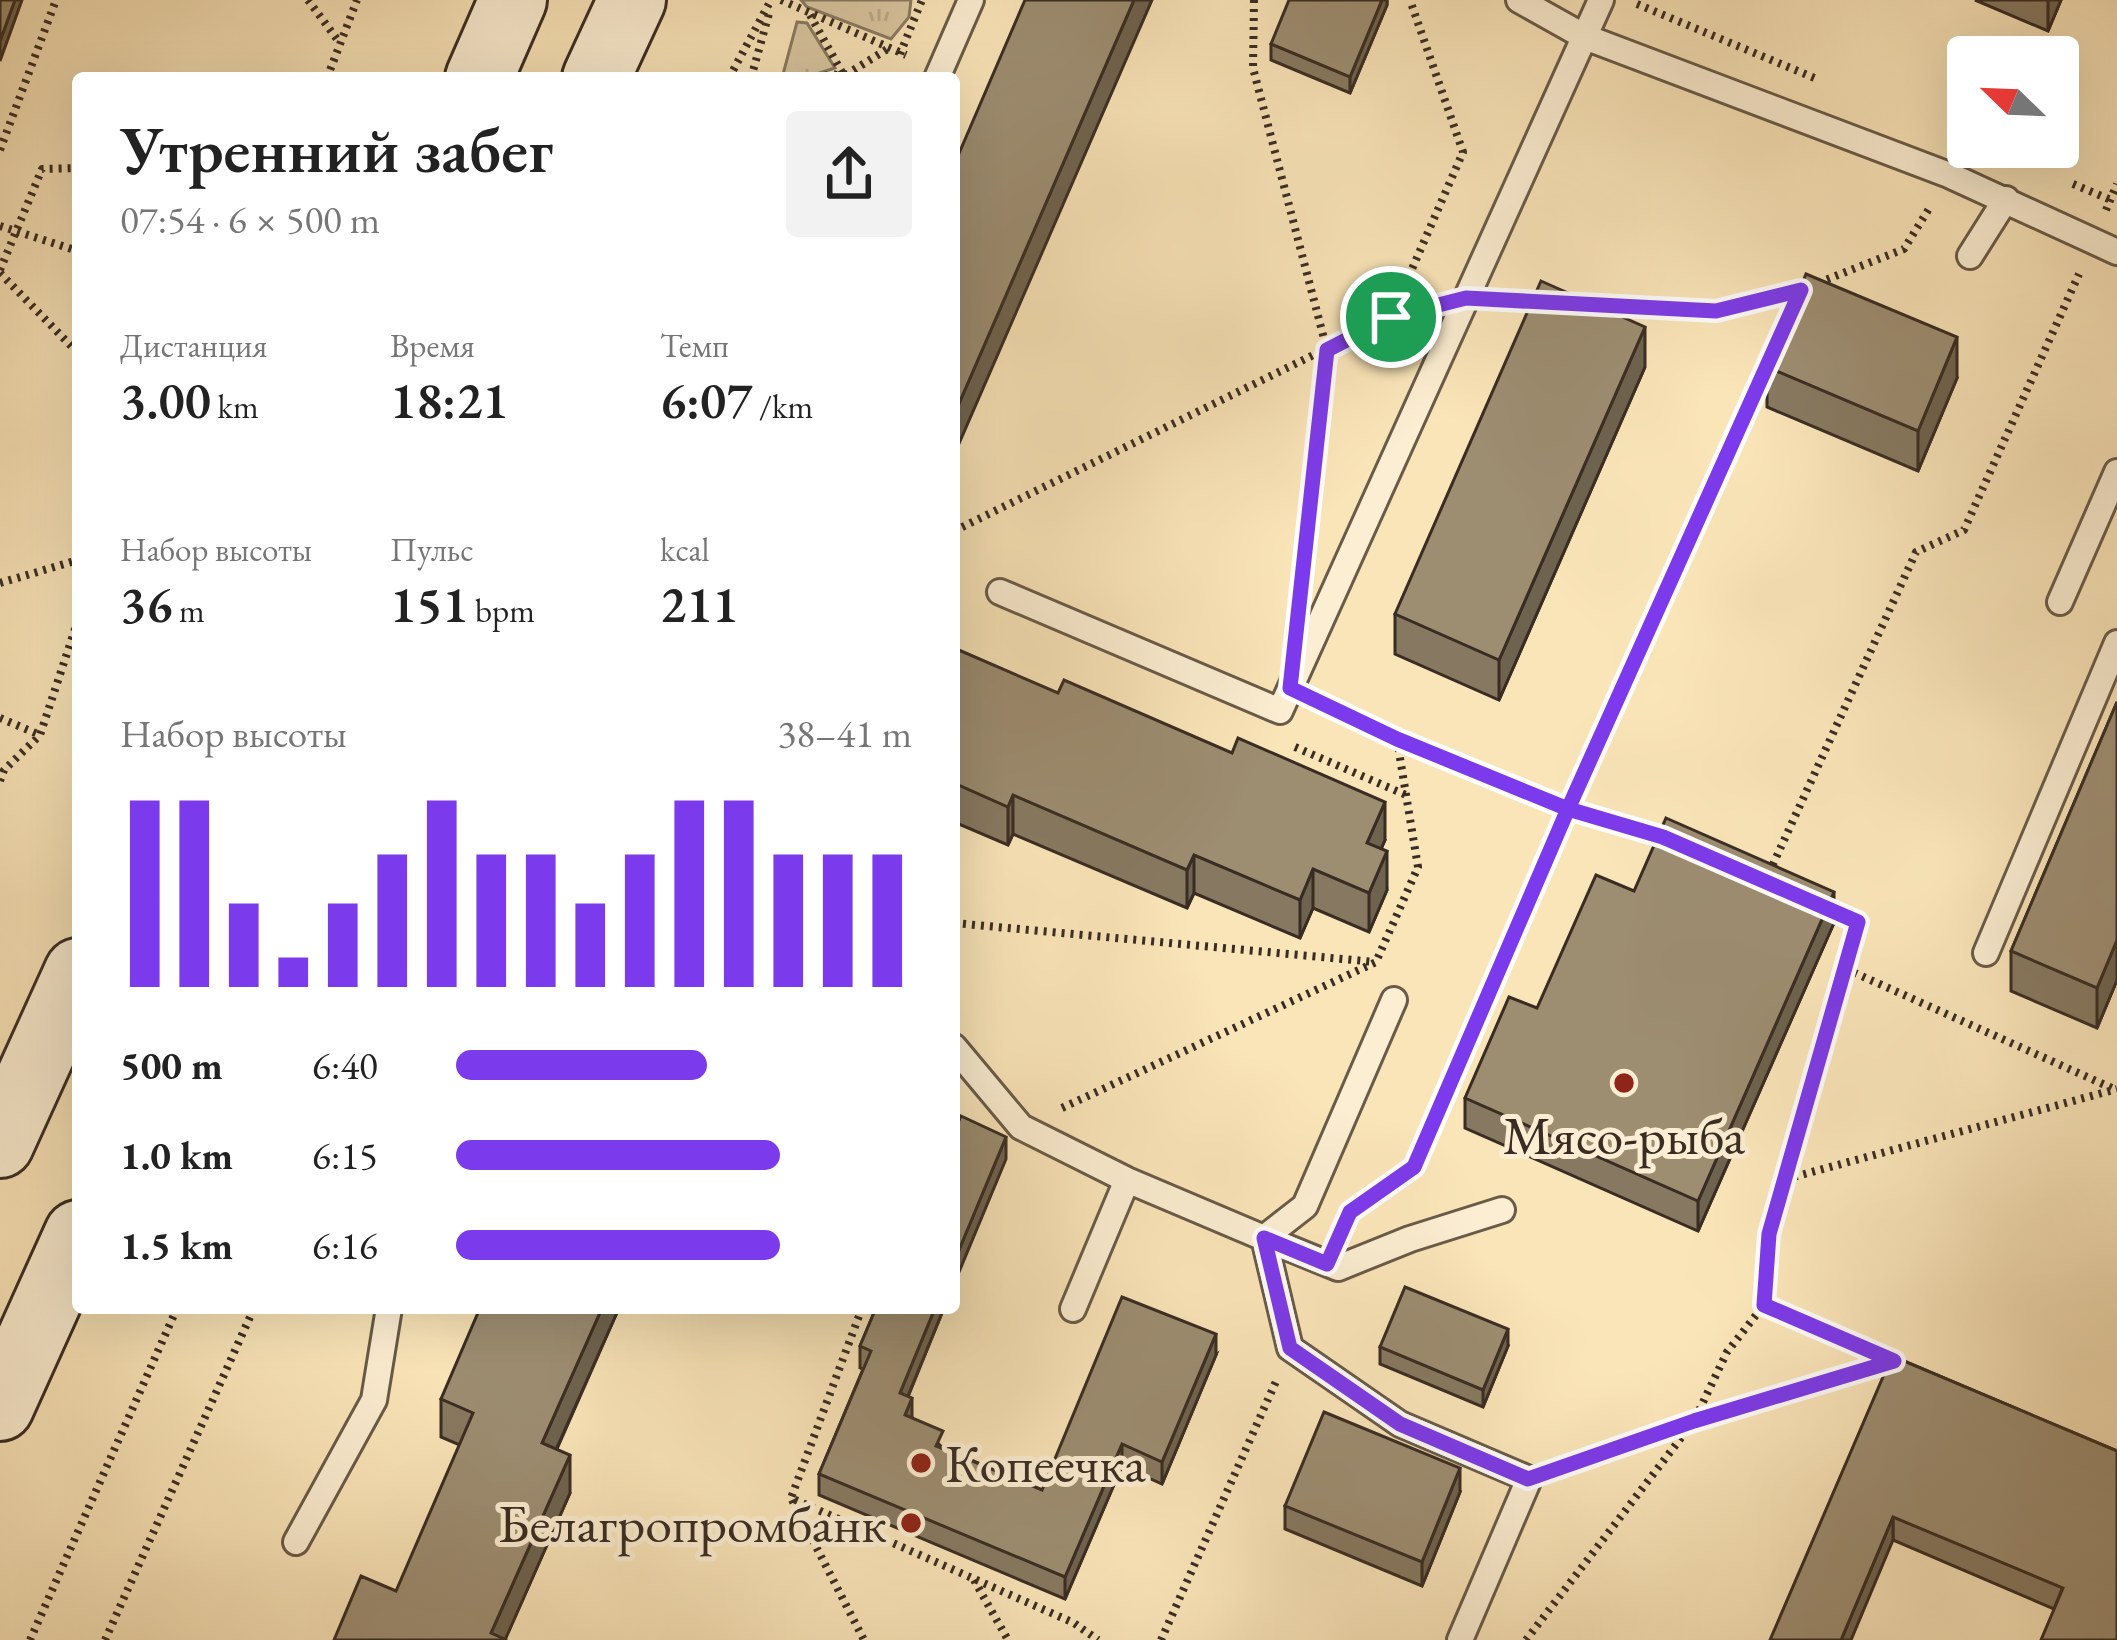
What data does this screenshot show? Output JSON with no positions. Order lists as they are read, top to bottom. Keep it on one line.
{"places":["Мясо-рыба","Копеечка","Белагропромбанк"],"north":"top left","page":{"heading":["Утренний забег","07:54 · 6 × 500 m"],"stats":[["Дистанция","3.00 km"],["Время","18:21"],["Темп","6:07 /km"],["Набор высоты","36 m"],["Пульс","151 bpm"],["kcal","211"]],"chart":["Набор высоты","38–41 m"],"list":[{"name":"500 m","note":"6:40"},{"name":"1.0 km","note":"6:15"},{"name":"1.5 km","note":"6:16"}]}}
